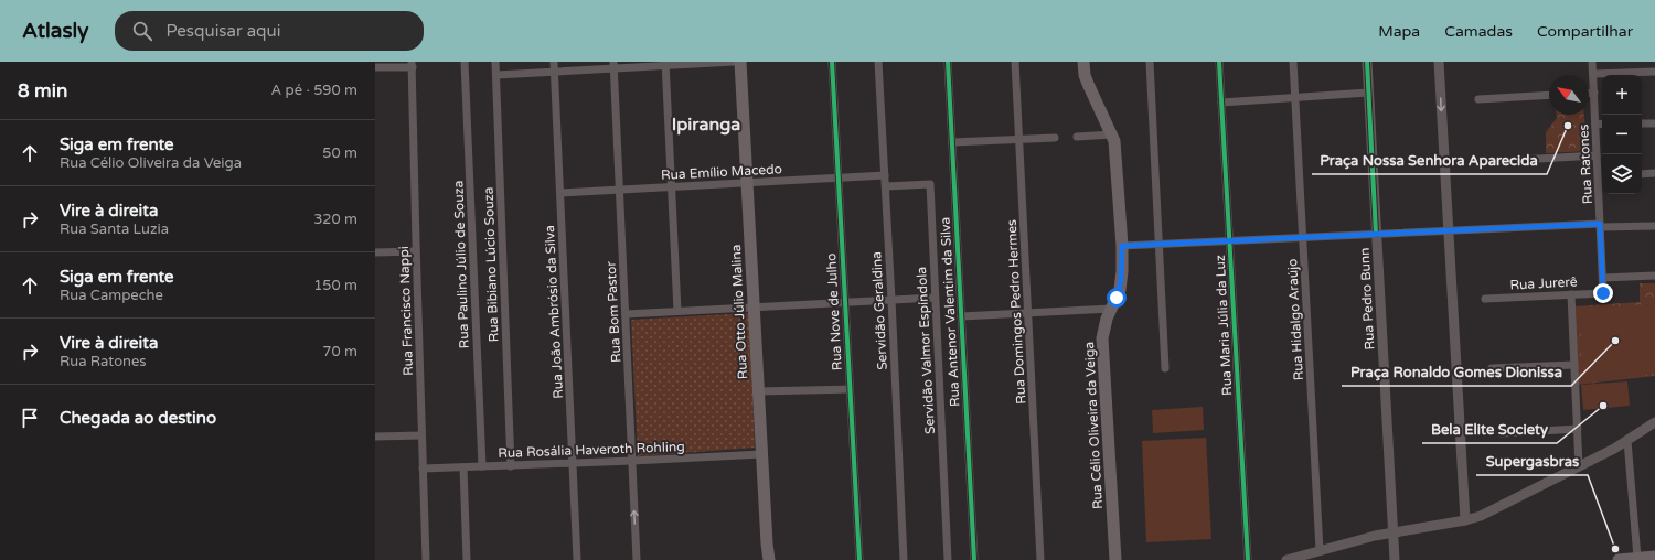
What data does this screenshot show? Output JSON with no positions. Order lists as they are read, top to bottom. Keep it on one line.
{"streets":{"main road":["Rua Otto Júlio Malina","Rua Célio Oliveira da Veiga"],"street":["Rua Ratones","Rua Emílio Macedo","Rua Paulino Júlio de Souza","Rua Bibiano Lúcio Souza","Rua Jurerê","Rua Pedro Bunn","Rua Francisco Nappi","Servidão Geraldina","Rua João Ambrósio da Silva","Rua Bom Pastor","Rua Nove de Julho","Rua Antenor Valentim da Silva","Rua Domingos Pedro Hermes","Rua Hidalgo Araújo","Rua Maria Júlia da Luz","Servidão Valmor Espíndola","Rua Rosália Haveroth Rohling"]},"crossings":[["Rua Ratones","Rua Jurerê"],["Rua Emílio Macedo","Servidão Geraldina"],["Rua Emílio Macedo","Rua João Ambrósio da Silva"],["Rua Emílio Macedo","Rua Bom Pastor"],["Rua Emílio Macedo","Rua Otto Júlio Malina"],["Rua Emílio Macedo","Rua Nove de Julho"],["Rua Paulino Júlio de Souza","Rua Rosália Haveroth Rohling"],["Rua Bibiano Lúcio Souza","Rua Rosália Haveroth Rohling"],["Rua Francisco Nappi","Rua Rosália Haveroth Rohling"],["Servidão Geraldina","Servidão Valmor Espíndola"],["Rua João Ambrósio da Silva","Rua Rosália Haveroth Rohling"],["Rua Bom Pastor","Rua Rosália Haveroth Rohling"],["Rua Otto Júlio Malina","Rua Rosália Haveroth Rohling"]],"districts":["Ipiranga"],"places":["Praça Nossa Senhora Aparecida","Praça Ronaldo Gomes Dionissa","Bela Elite Society","Supergasbras"],"north":"top left","page":{"header":"Atlasly","search":"Pesquisar aqui","nav":["Mapa","Camadas","Compartilhar"],"heading":["8 min","A pé · 590 m"],"map_buttons":["+","−"],"list":[["Siga em frente","Rua Célio Oliveira da Veiga","50 m"],["Vire à direita","Rua Santa Luzia","320 m"],["Siga em frente","Rua Campeche","150 m"],["Vire à direita","Rua Ratones","70 m"],"Chegada ao destino"]}}
